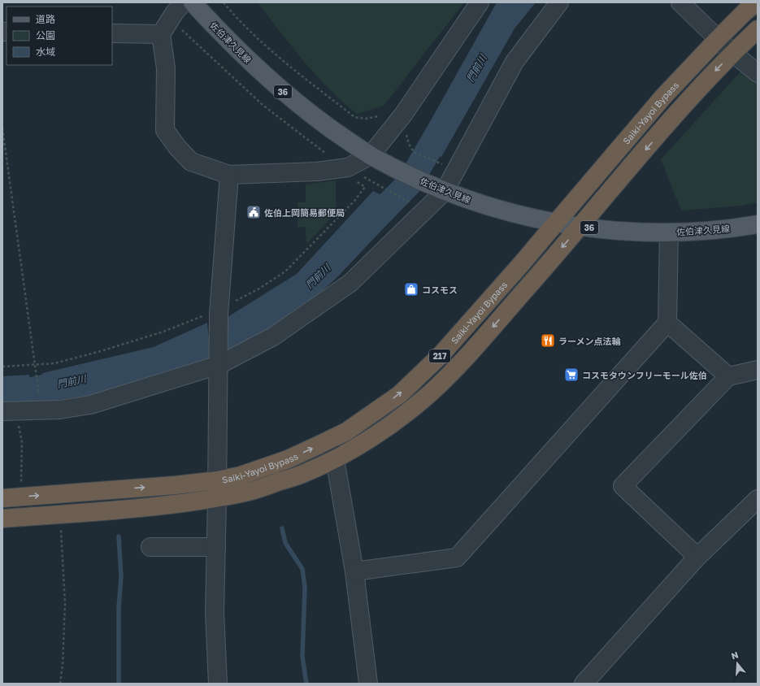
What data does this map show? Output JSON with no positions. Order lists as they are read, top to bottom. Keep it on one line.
{"streets":{"highway":["Saiki-Yayoi Bypass","217"],"main road":["佐伯津久見線","36"]},"crossings":[["佐伯津久見線","Saiki-Yayoi Bypass"]],"water":["門前川"],"places":{"public building":["佐伯上岡簡易郵便局"],"shop":["コスモス"],"restaurant":["ラーメン点法輪"],"supermarket":["コスモタウンフリーモール佐伯"]},"legend":["道路","公園","水域"],"north":"top"}
